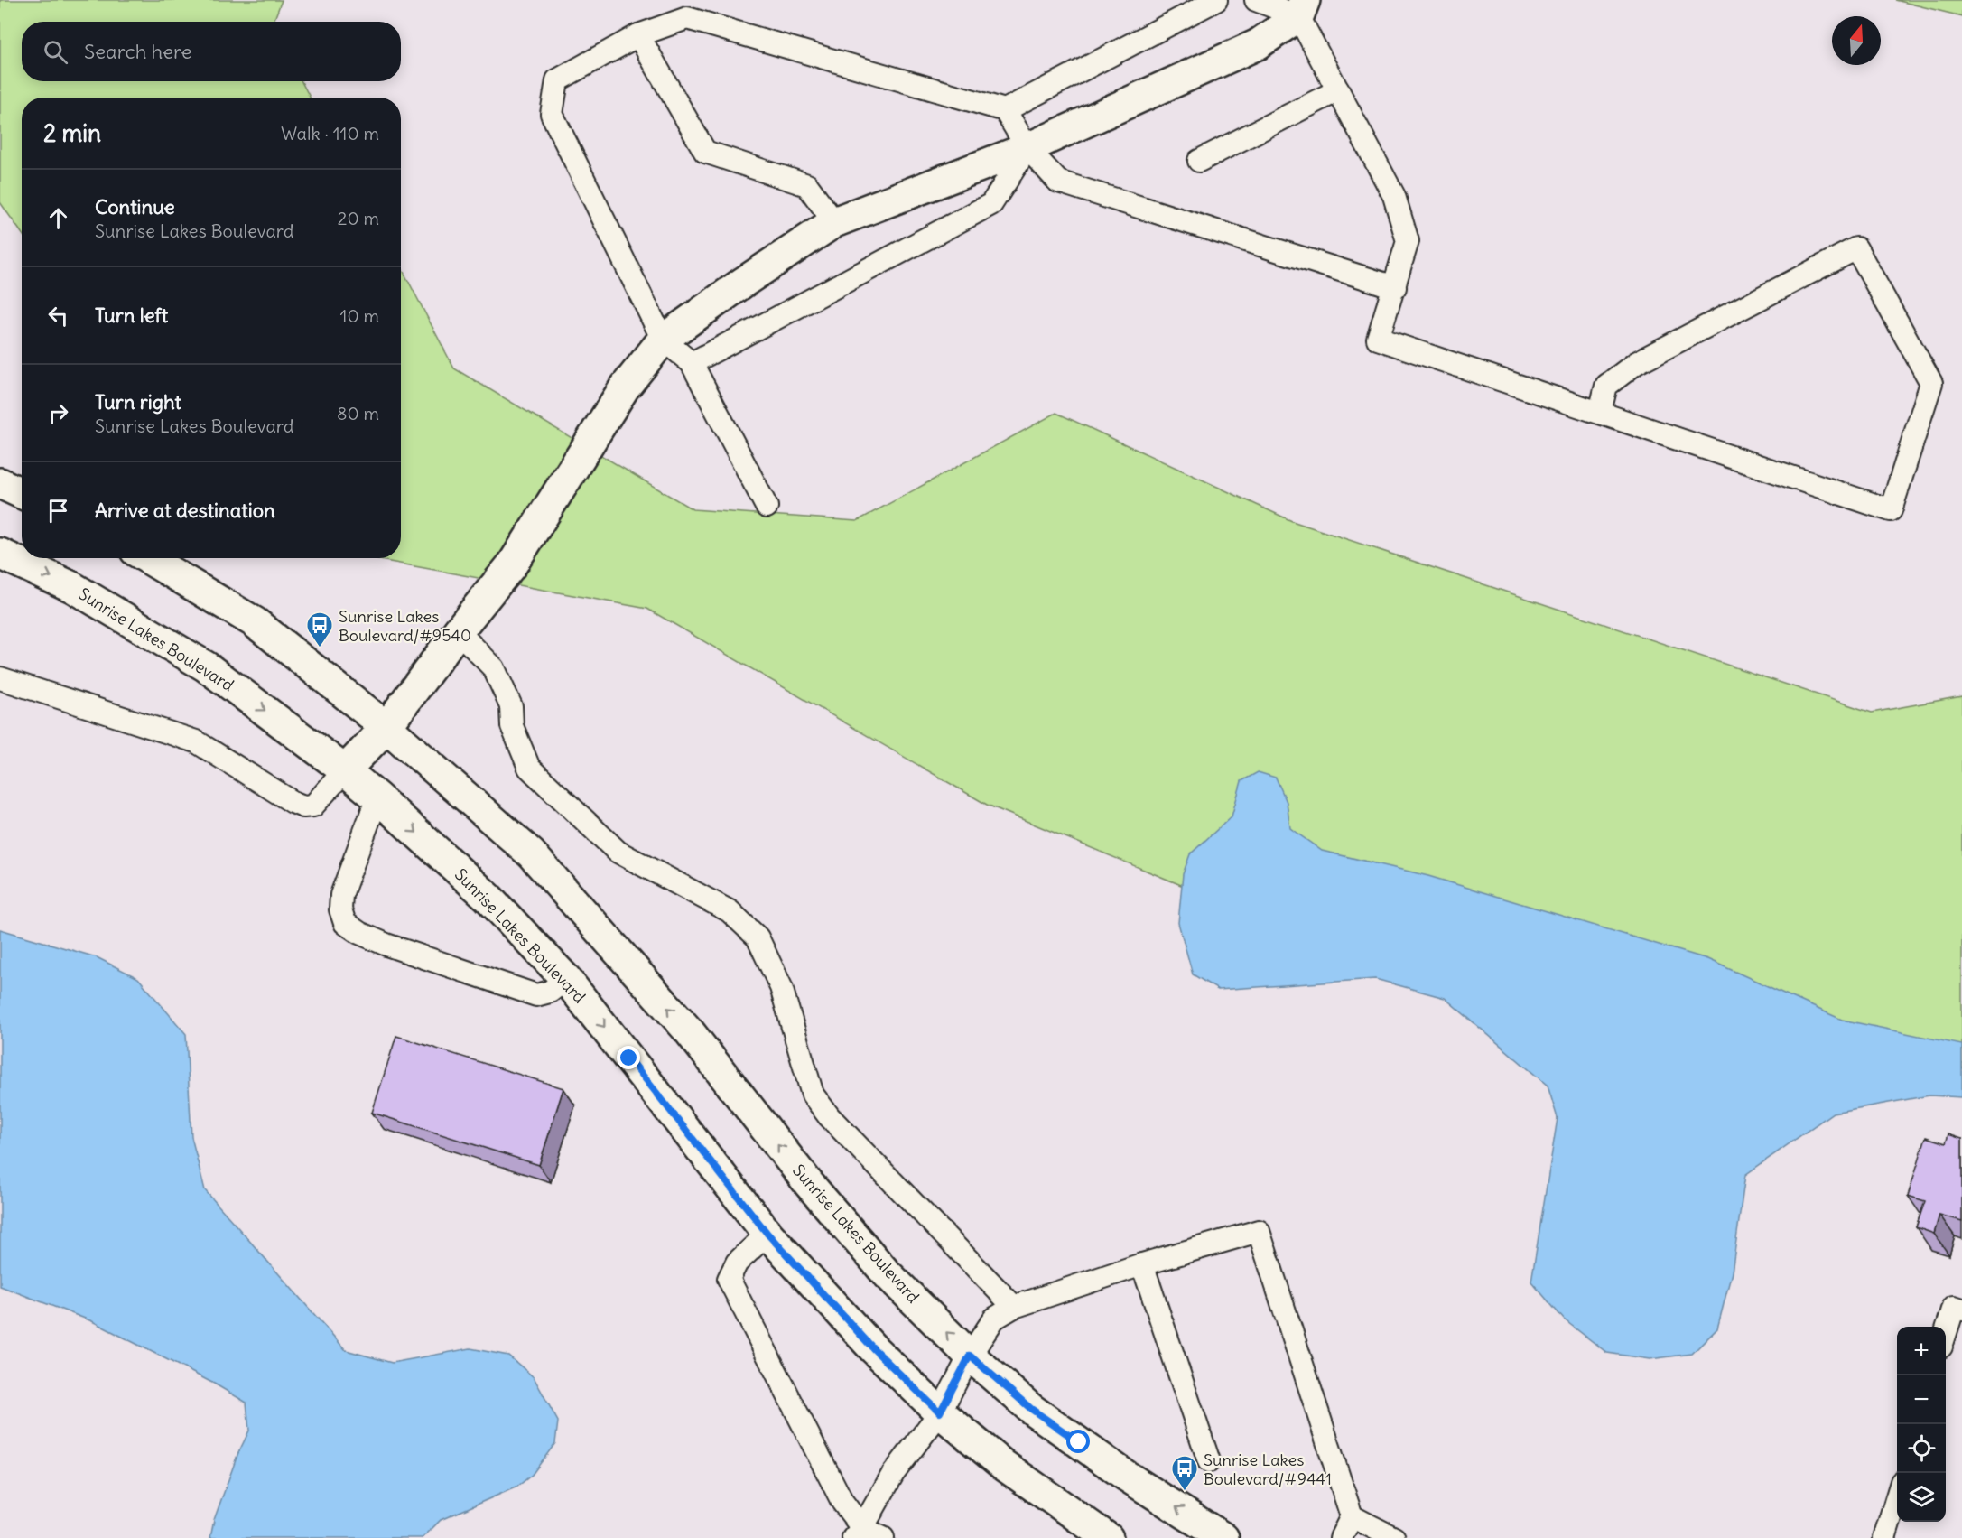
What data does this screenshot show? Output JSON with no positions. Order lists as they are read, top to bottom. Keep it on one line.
{"streets":{"street":["Sunrise Lakes Boulevard"]},"places":{"bus stop":["Sunrise Lakes Boulevard/#9540","Sunrise Lakes Boulevard/#9441"]},"north":"top","page":{"search":"Search here","heading":["2 min","Walk · 110 m"],"list":[["Continue","Sunrise Lakes Boulevard","20 m"],["Turn left","10 m"],["Turn right","Sunrise Lakes Boulevard","80 m"],"Arrive at destination"],"map_buttons":["+","−"]}}
